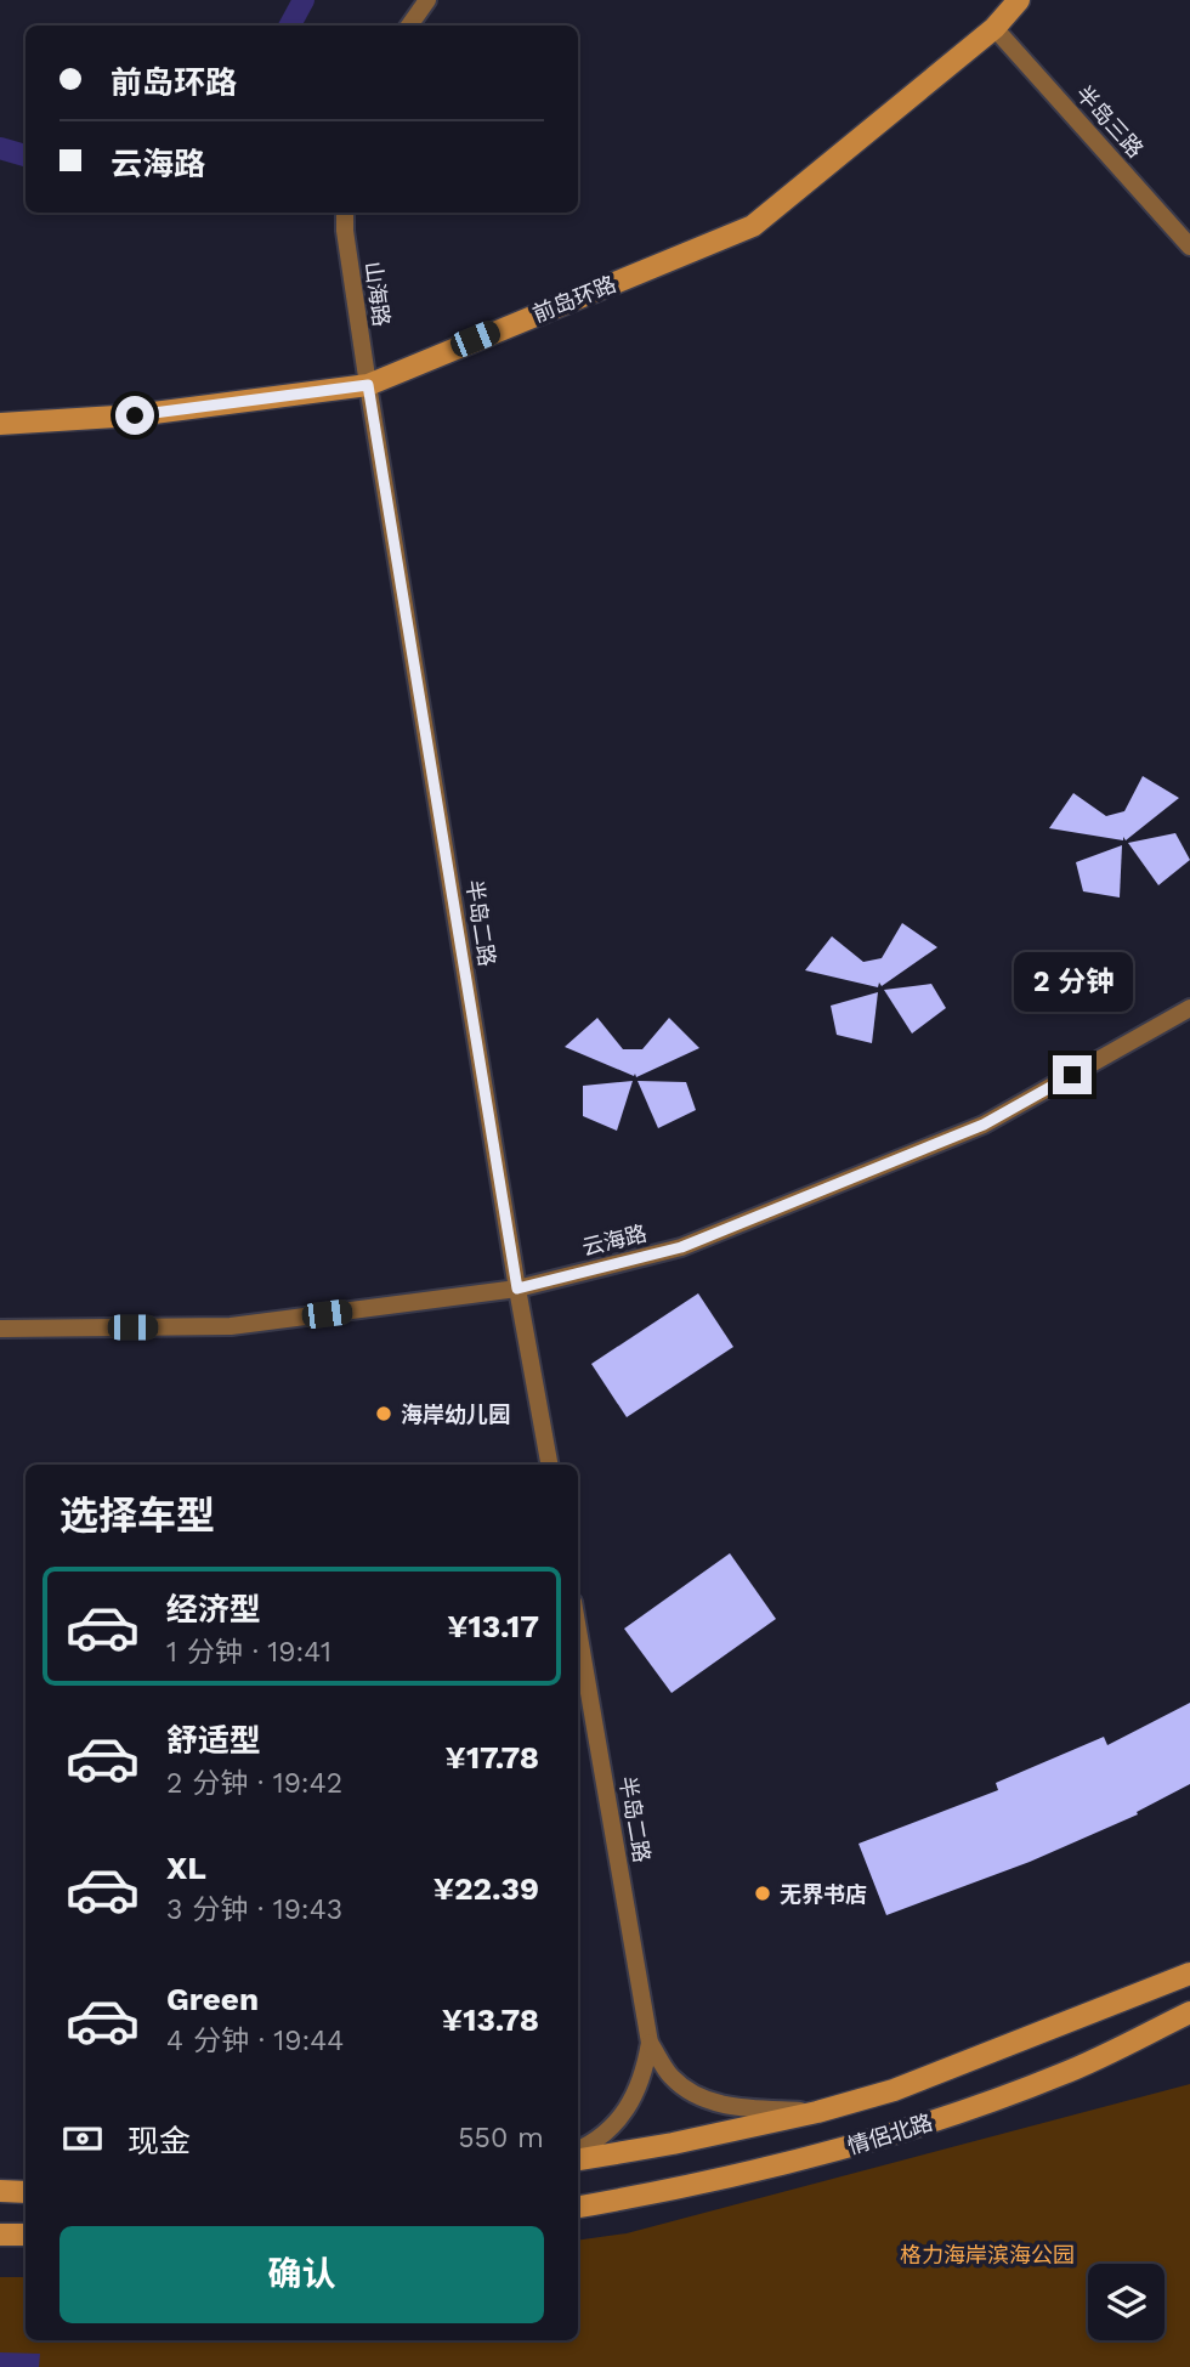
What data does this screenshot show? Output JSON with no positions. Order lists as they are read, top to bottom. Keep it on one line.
{"streets":{"main road":["前岛环路","情侶北路"],"street":["半岛三路","山海路","半岛二路","云海路"]},"crossings":[["半岛三路","前岛环路"],["山海路","前岛环路"],["山海路","半岛二路"],["前岛环路","半岛二路"],["半岛二路","云海路"]],"parks":["格力海岸滨海公园"],"places":["海岸幼儿园","无界书店"],"page":{"banner":["前岛环路","云海路"],"bubble":"2 分钟","heading":"选择车型","list":[{"name":"经济型","note":"1 分钟 · 19:41","value":"¥13.17"},{"name":"舒适型","note":"2 分钟 · 19:42","value":"¥17.78"},{"name":"XL","note":"3 分钟 · 19:43","value":"¥22.39"},{"name":"Green","note":"4 分钟 · 19:44","value":"¥13.78"}],"pay":["现金","550 m"],"buttons":"确认"}}
